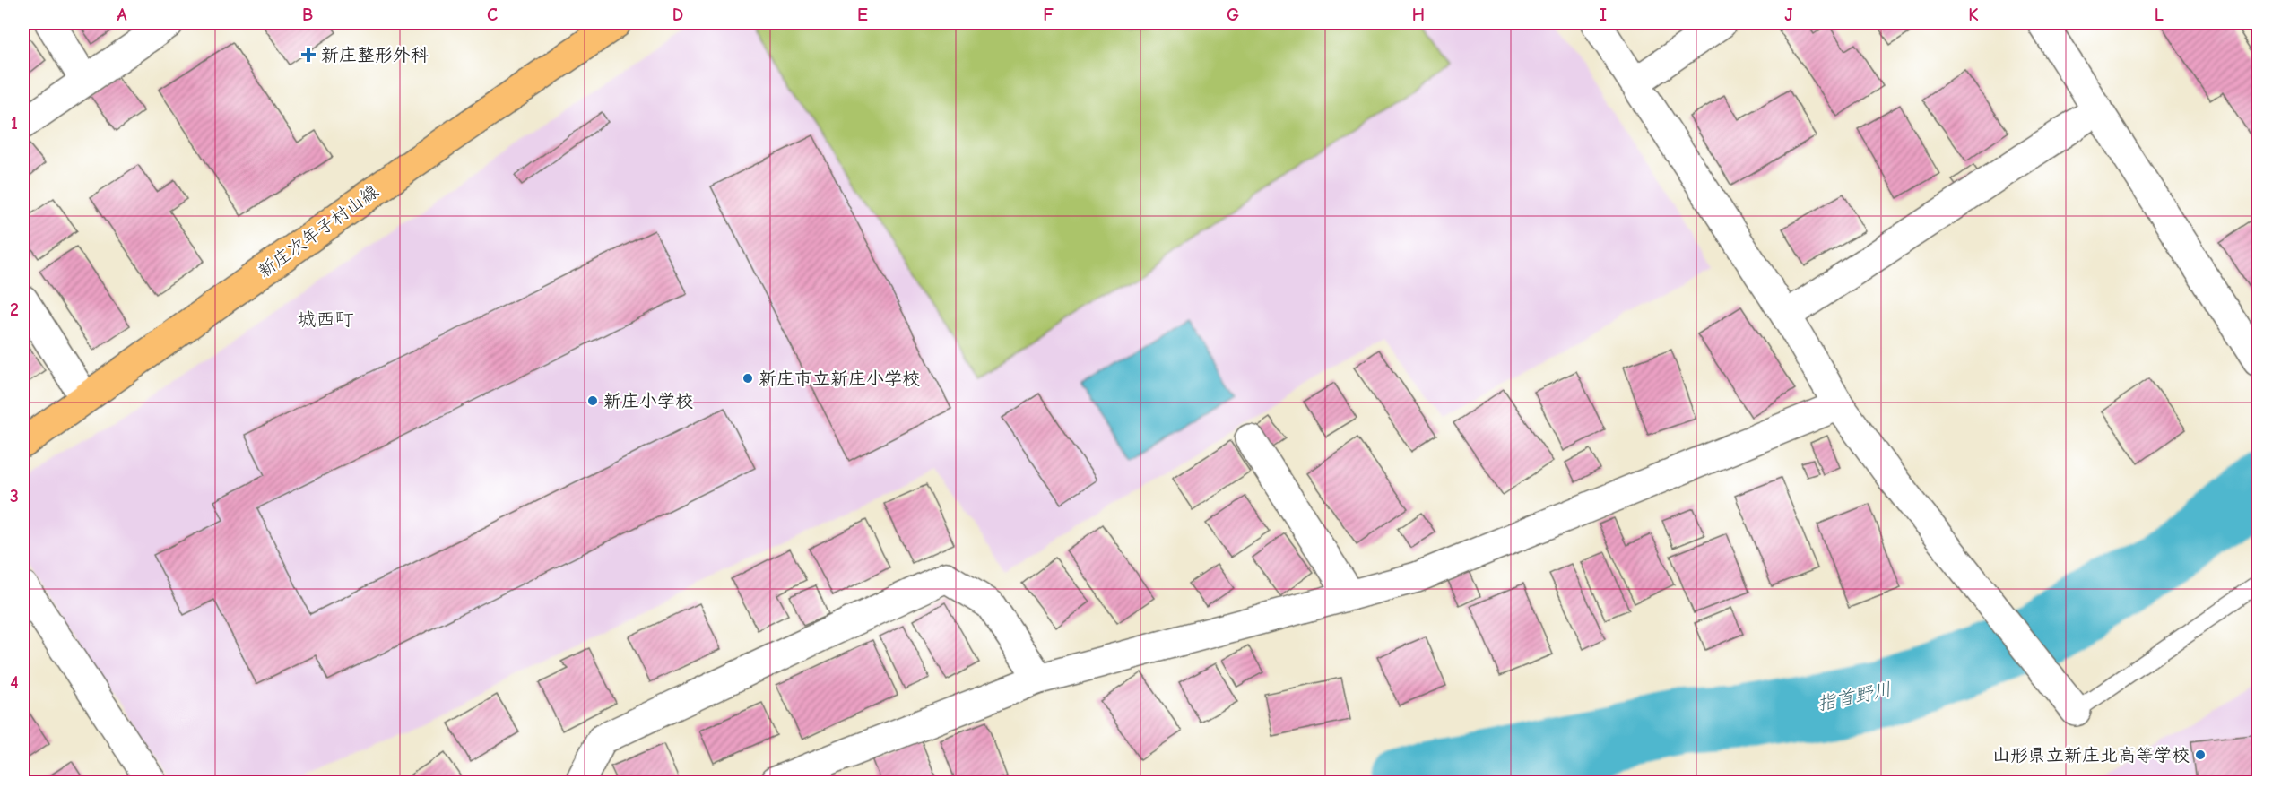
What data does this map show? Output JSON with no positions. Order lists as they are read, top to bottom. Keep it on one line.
{"streets":{"main road":["新庄次年子村山線"]},"districts":["城西町"],"water":["指首野川"],"places":{"health":["新庄整形外科"],"other":["新庄市立新庄小学校","新庄小学校","山形県立新庄北高等学校"]},"grid":{"columns":["A","B","C","D","E","F","G","H","I","J","K","L"],"rows":["1","2","3","4"]}}
